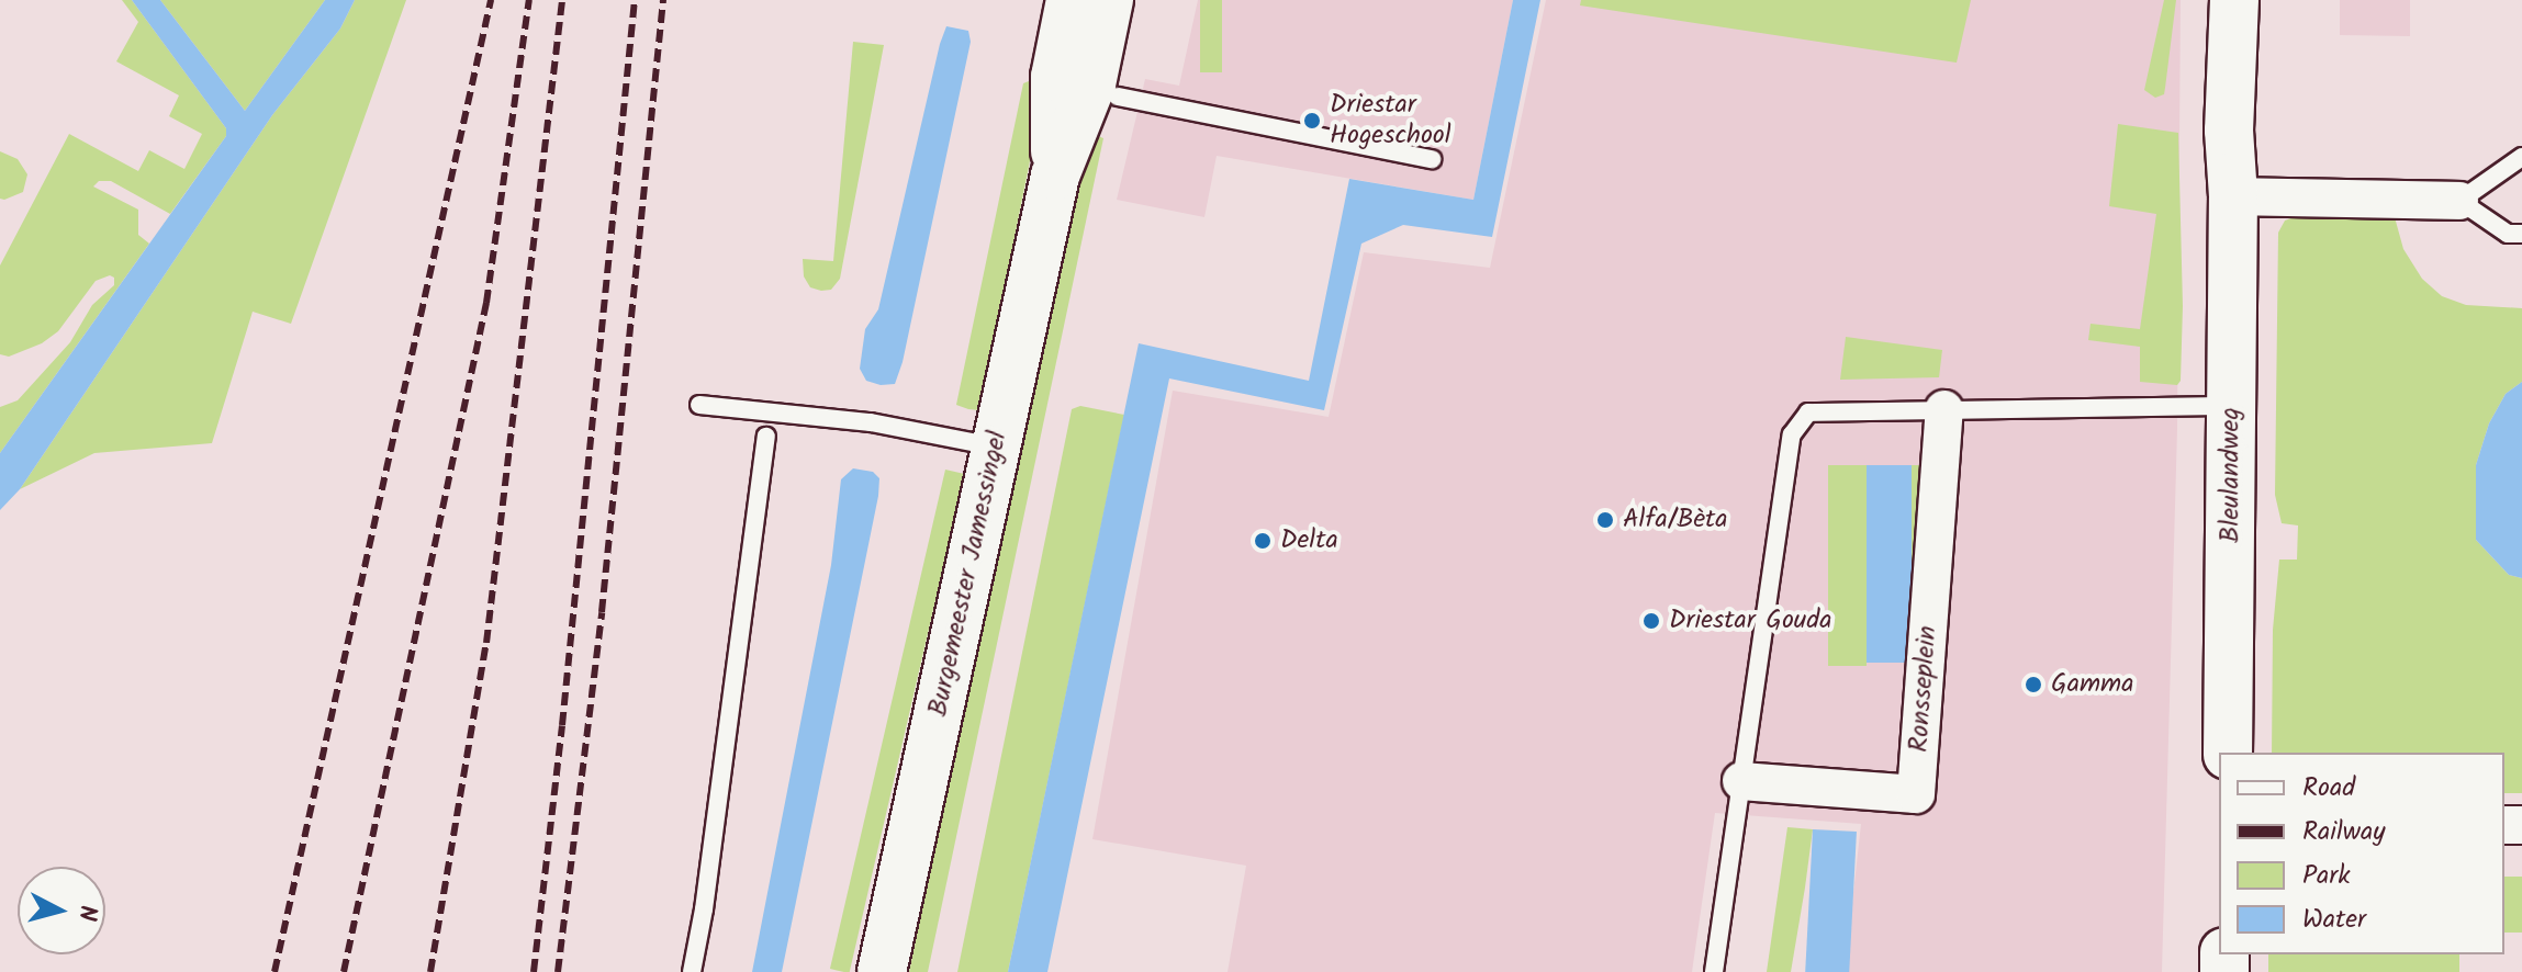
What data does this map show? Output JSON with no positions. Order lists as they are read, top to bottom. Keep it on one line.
{"streets":{"main road":["Bleulandweg","Burgemeester Jamessingel"],"street":["Ronsseplein"]},"places":["Driestar Hogeschool","Alfa/Bèta","Delta","Driestar Gouda","Gamma"],"legend":["Road","Railway","Park","Water"],"north":"right"}
